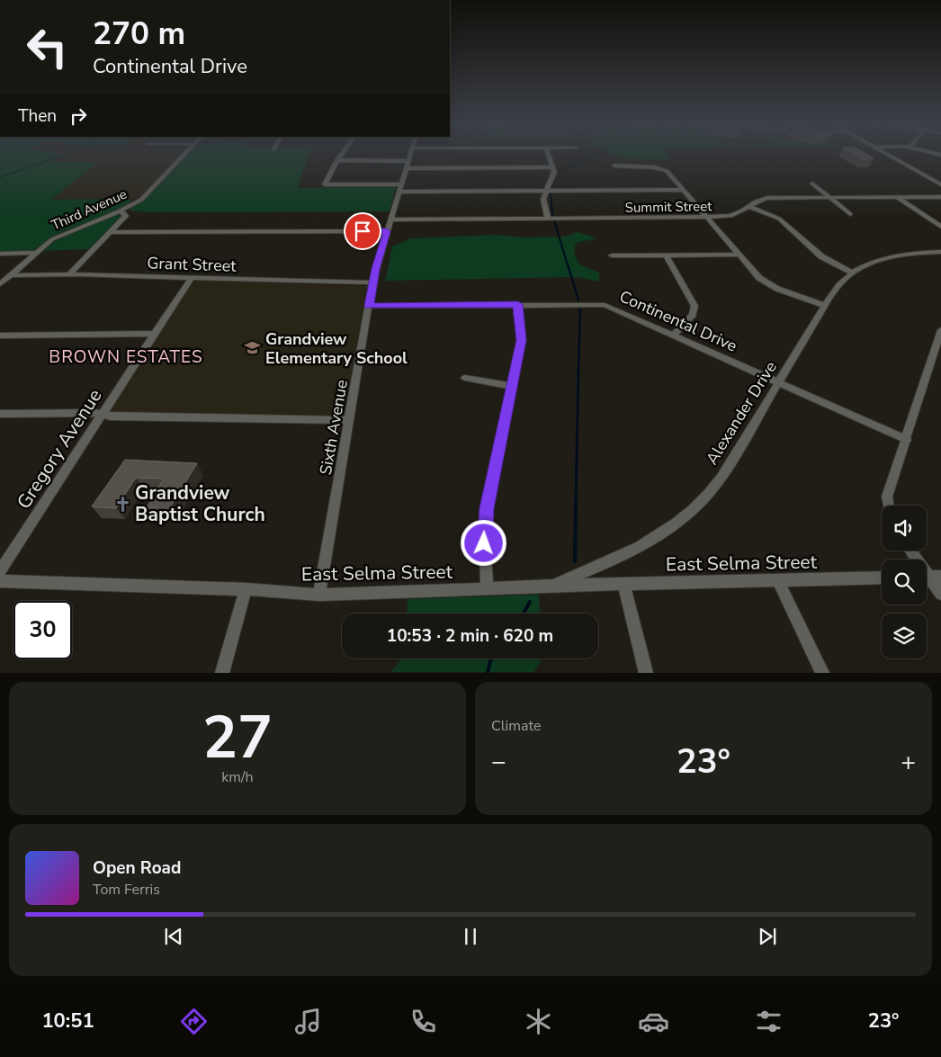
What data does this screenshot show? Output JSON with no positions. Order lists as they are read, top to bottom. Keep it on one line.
{"streets":{"street":["Summit Street","Third Avenue","Grant Street","Continental Drive","Alexander Drive","Sixth Avenue","Gregory Avenue","East Selma Street"]},"crossings":[["Summit Street","Sixth Avenue"],["Third Avenue","Grant Street"],["Grant Street","Sixth Avenue"],["Grant Street","Gregory Avenue"],["Continental Drive","Alexander Drive"],["Continental Drive","Sixth Avenue"],["Alexander Drive","East Selma Street"],["Sixth Avenue","East Selma Street"]],"districts":["BROWN ESTATES"],"places":{"school or university":["Grandview Elementary School"],"church":["Grandview Baptist Church"]},"page":{"turn":["270 m","Continental Drive"],"then":"Then","limit":"30","trip":"10:53 · 2 min · 620 m","tile":[["27","km/h"],"Climate"],"heat":["−","23°","+"],"song":["Open Road","Tom Ferris"],"tabs":["10:51","23°"]}}
